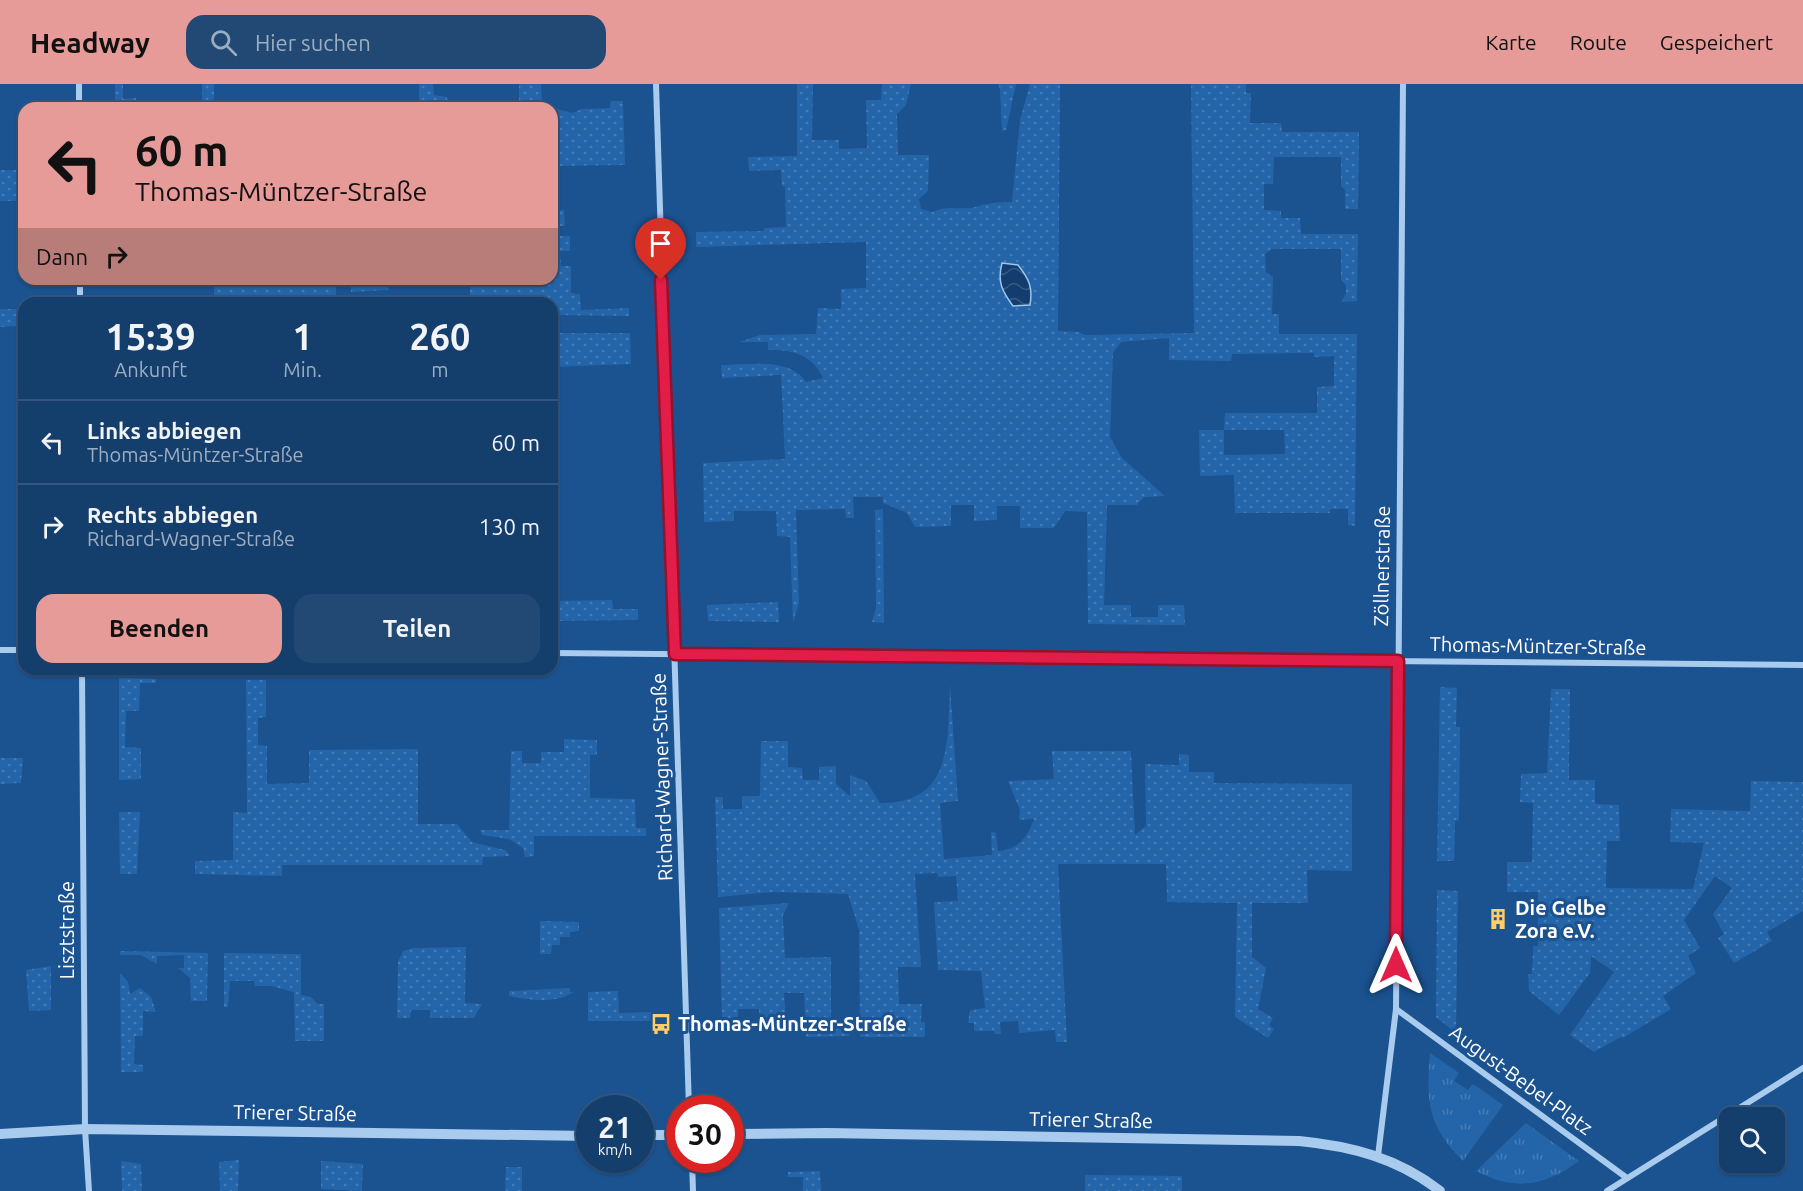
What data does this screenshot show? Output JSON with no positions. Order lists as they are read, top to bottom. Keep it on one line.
{"streets":{"street":["Zöllnerstraße","Thomas-Müntzer-Straße","Richard-Wagner-Straße","Lisztstraße","August-Bebel-Platz","Trierer Straße"]},"crossings":[["Zöllnerstraße","Thomas-Müntzer-Straße"],["Zöllnerstraße","August-Bebel-Platz"],["Zöllnerstraße","Trierer Straße"],["Thomas-Müntzer-Straße","Richard-Wagner-Straße"],["Lisztstraße","Trierer Straße"]],"places":{"building":["Die Gelbe Zora e.V."],"bus stop":["Thomas-Müntzer-Straße"]},"page":{"header":"Headway","search":"Hier suchen","nav":["Karte","Route","Gespeichert"],"turn":["60 m","Thomas-Müntzer-Straße"],"then":"Dann","eta":["15:39","Ankunft","1","Min.","260","m"],"list":[{"name":"Links abbiegen","note":"Thomas-Müntzer-Straße","value":"60 m"},{"name":"Rechts abbiegen","note":"Richard-Wagner-Straße","value":"130 m"}],"buttons":["Beenden","Teilen"],"speed":"21 km/h","limit":"30"}}
